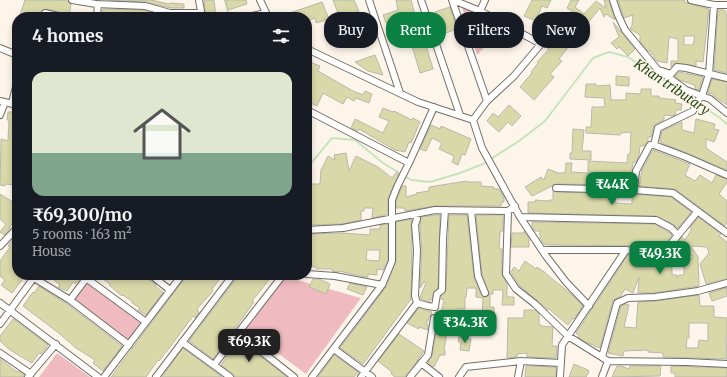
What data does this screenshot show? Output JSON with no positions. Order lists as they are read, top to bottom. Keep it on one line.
{"water":["Khan tributary"],"page":{"chip":["Buy","Rent","Filters","New"],"heading":"4 homes","list":[{"name":"₹69,300/mo","note":"5 rooms · 163 m² · House"}],"price":["₹44K","₹49.3K","₹34.3K","₹69.3K"]}}
